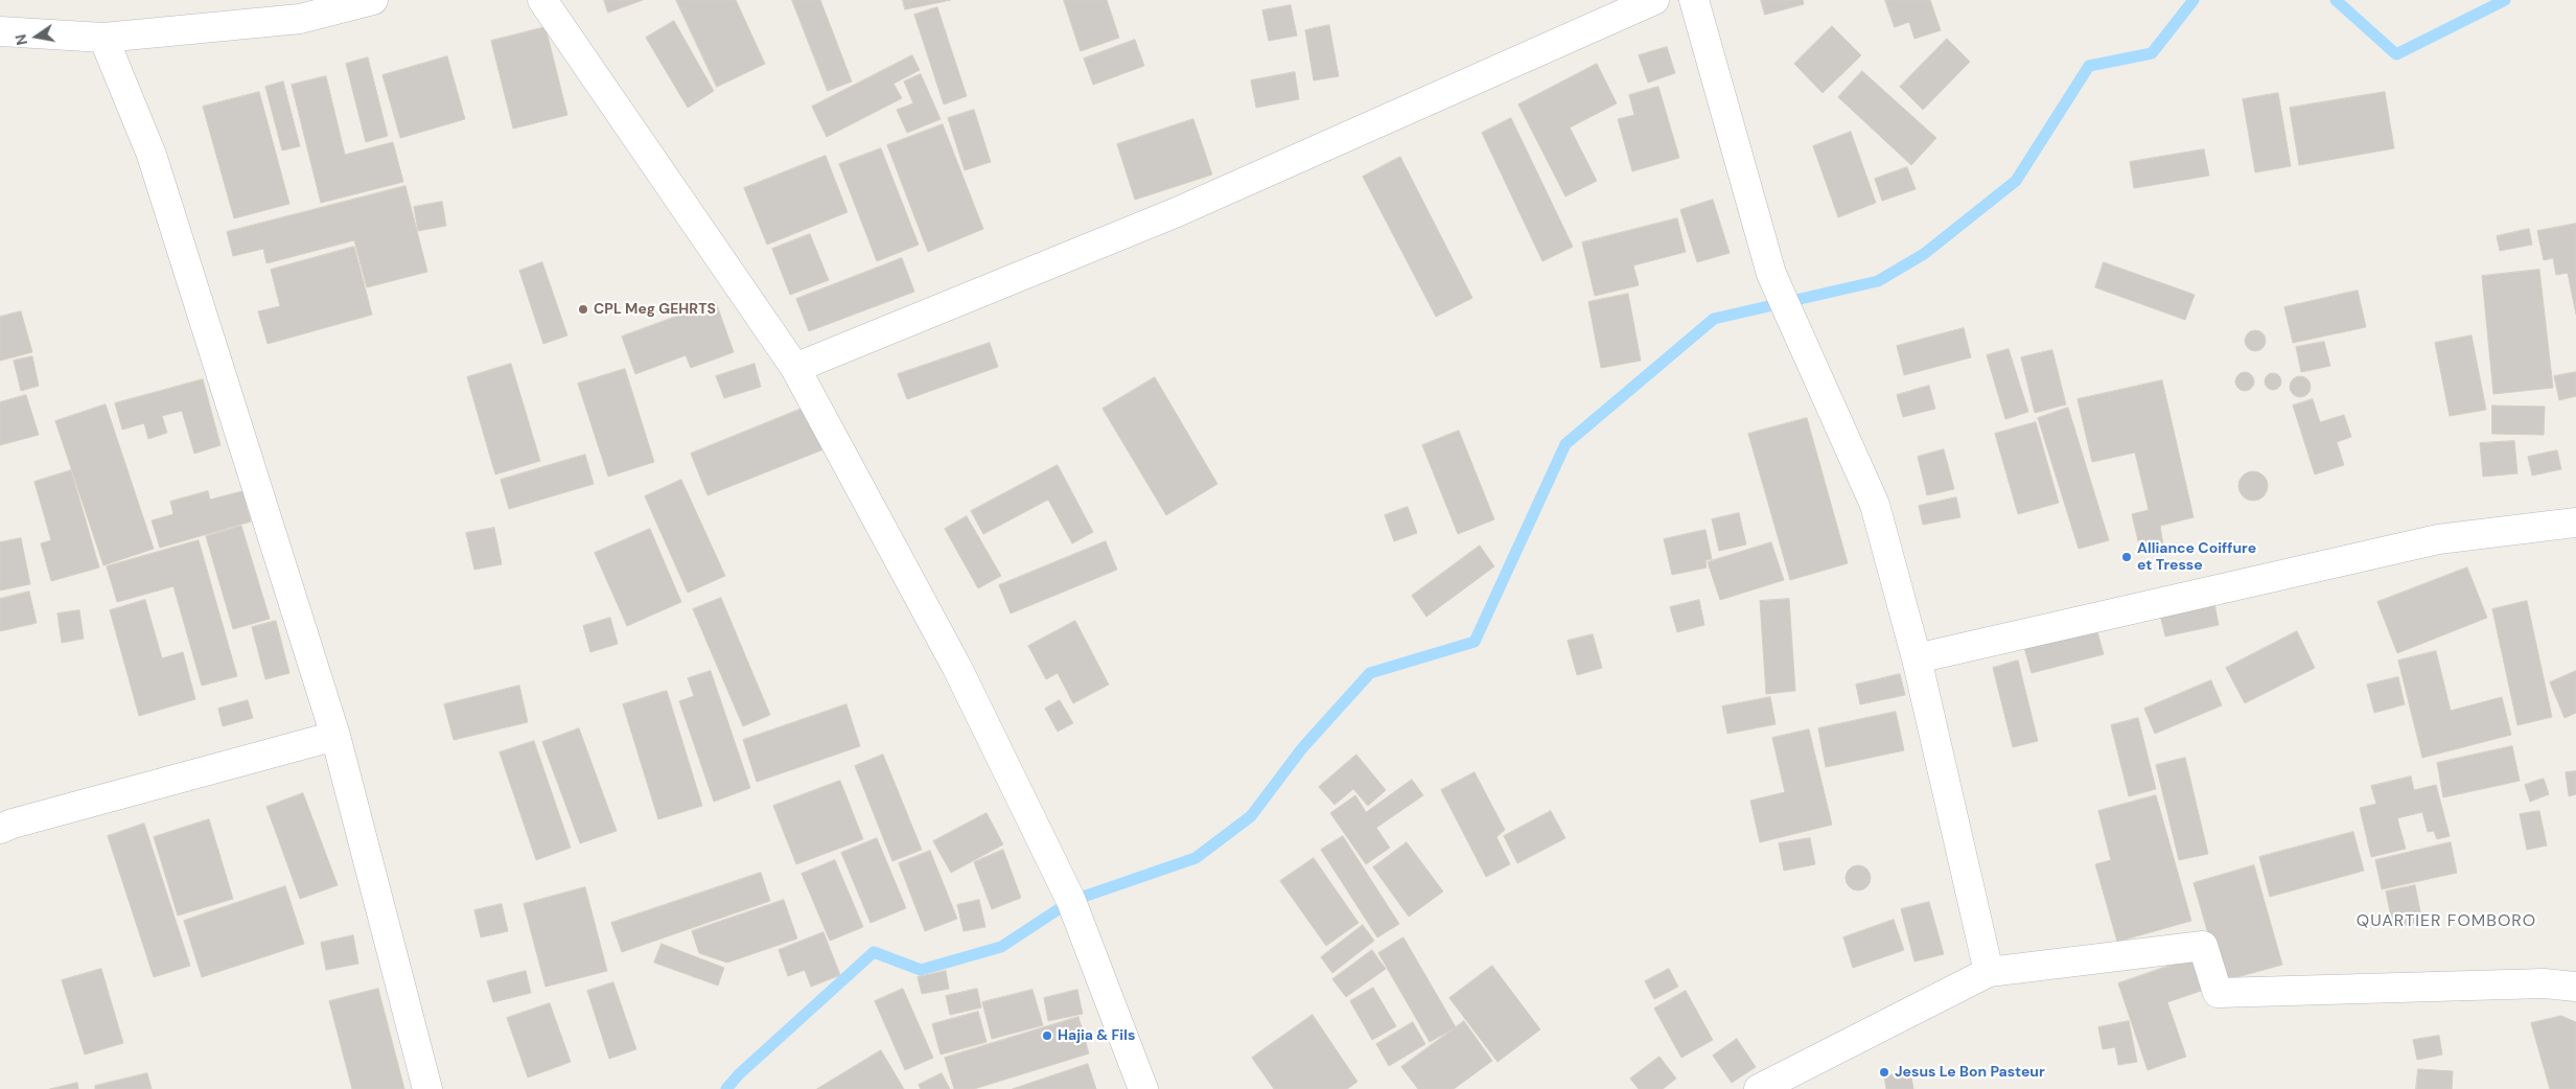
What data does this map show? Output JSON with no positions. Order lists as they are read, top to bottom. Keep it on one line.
{"districts":["QUARTIER FOMBORO"],"places":["CPL Meg GEHRTS","Alliance Coiffure et Tresse","Hajia & Fils","Jesus Le Bon Pasteur"],"north":"left"}
